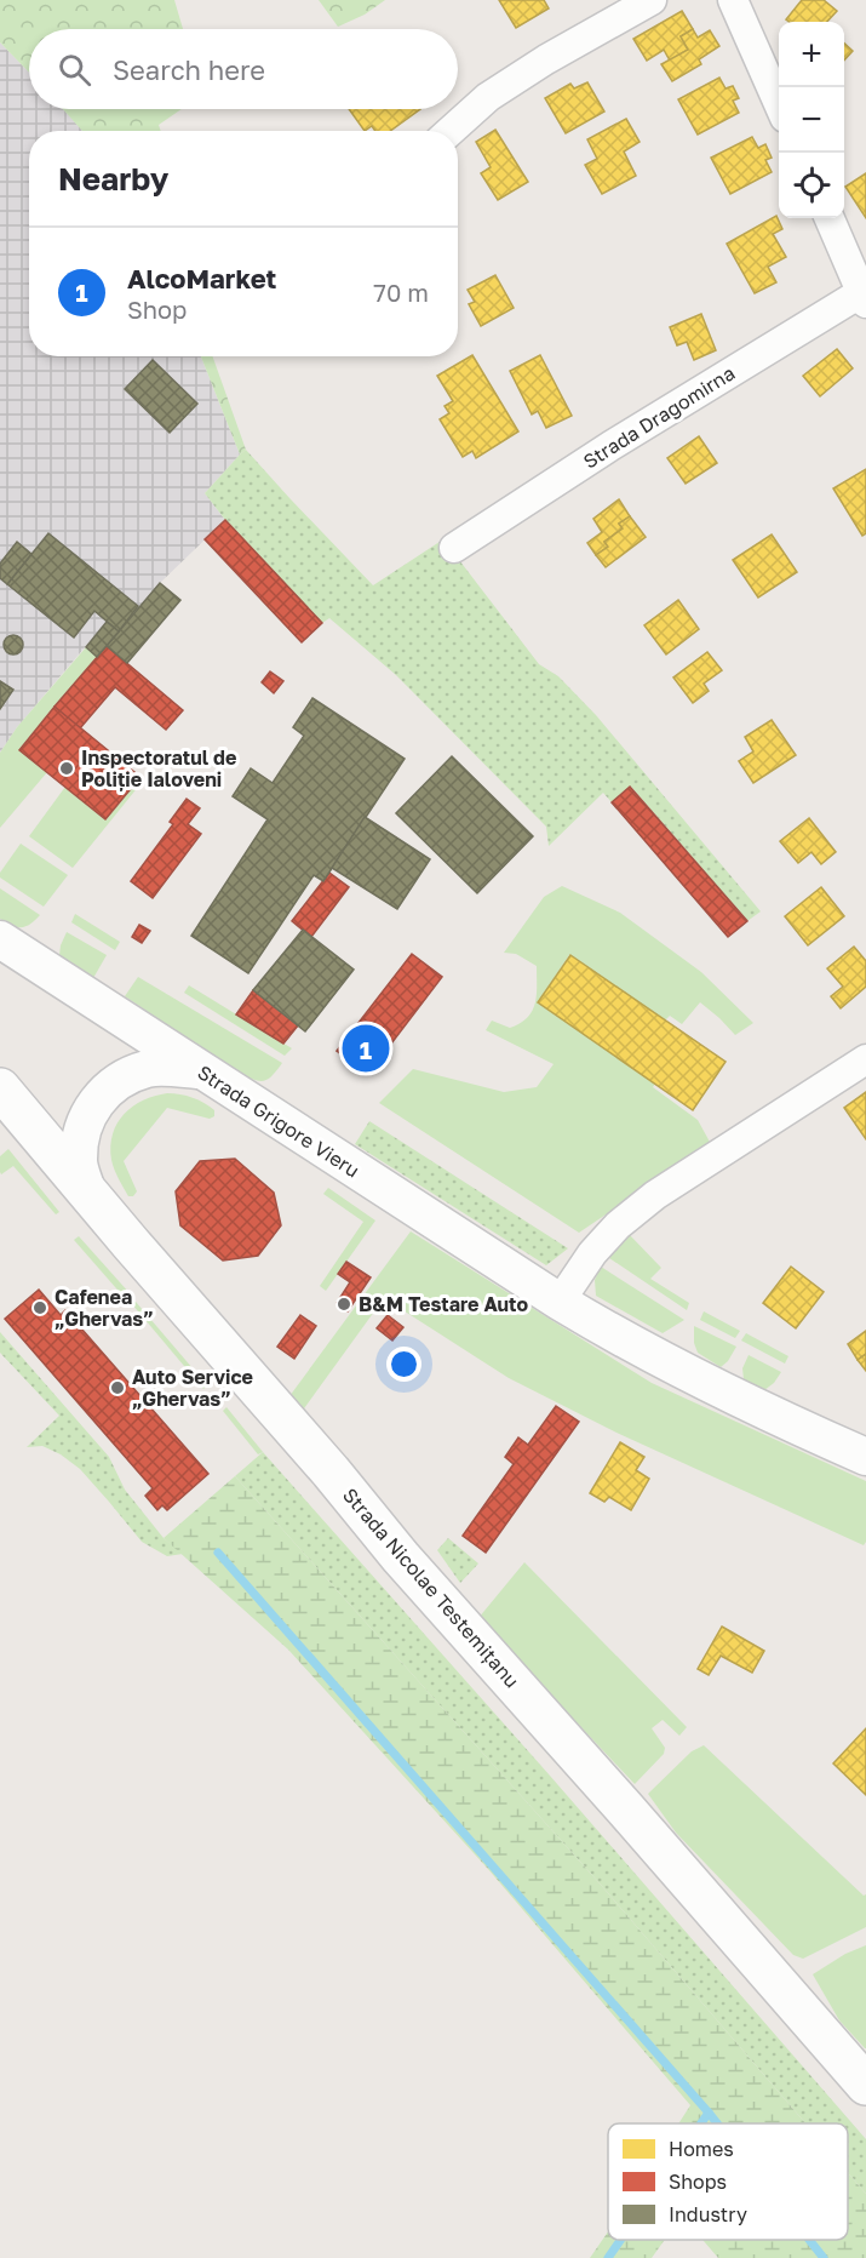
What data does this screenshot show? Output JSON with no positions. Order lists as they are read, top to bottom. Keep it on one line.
{"streets":{"main road":["Strada Nicolae Testemițanu"],"street":["Strada Dragomirna","Strada Grigore Vieru"]},"places":["Inspectoratul de Poliție Ialoveni","B&M Testare Auto","Cafenea „Ghervas”","Auto Service „Ghervas”"],"legend":["Homes","Shops","Industry"],"page":{"map_buttons":["+","−"],"search":"Search here","heading":"Nearby","list":[{"mark":"1","name":"AlcoMarket","note":"Shop","value":"70 m"}],"pins":"1"}}
